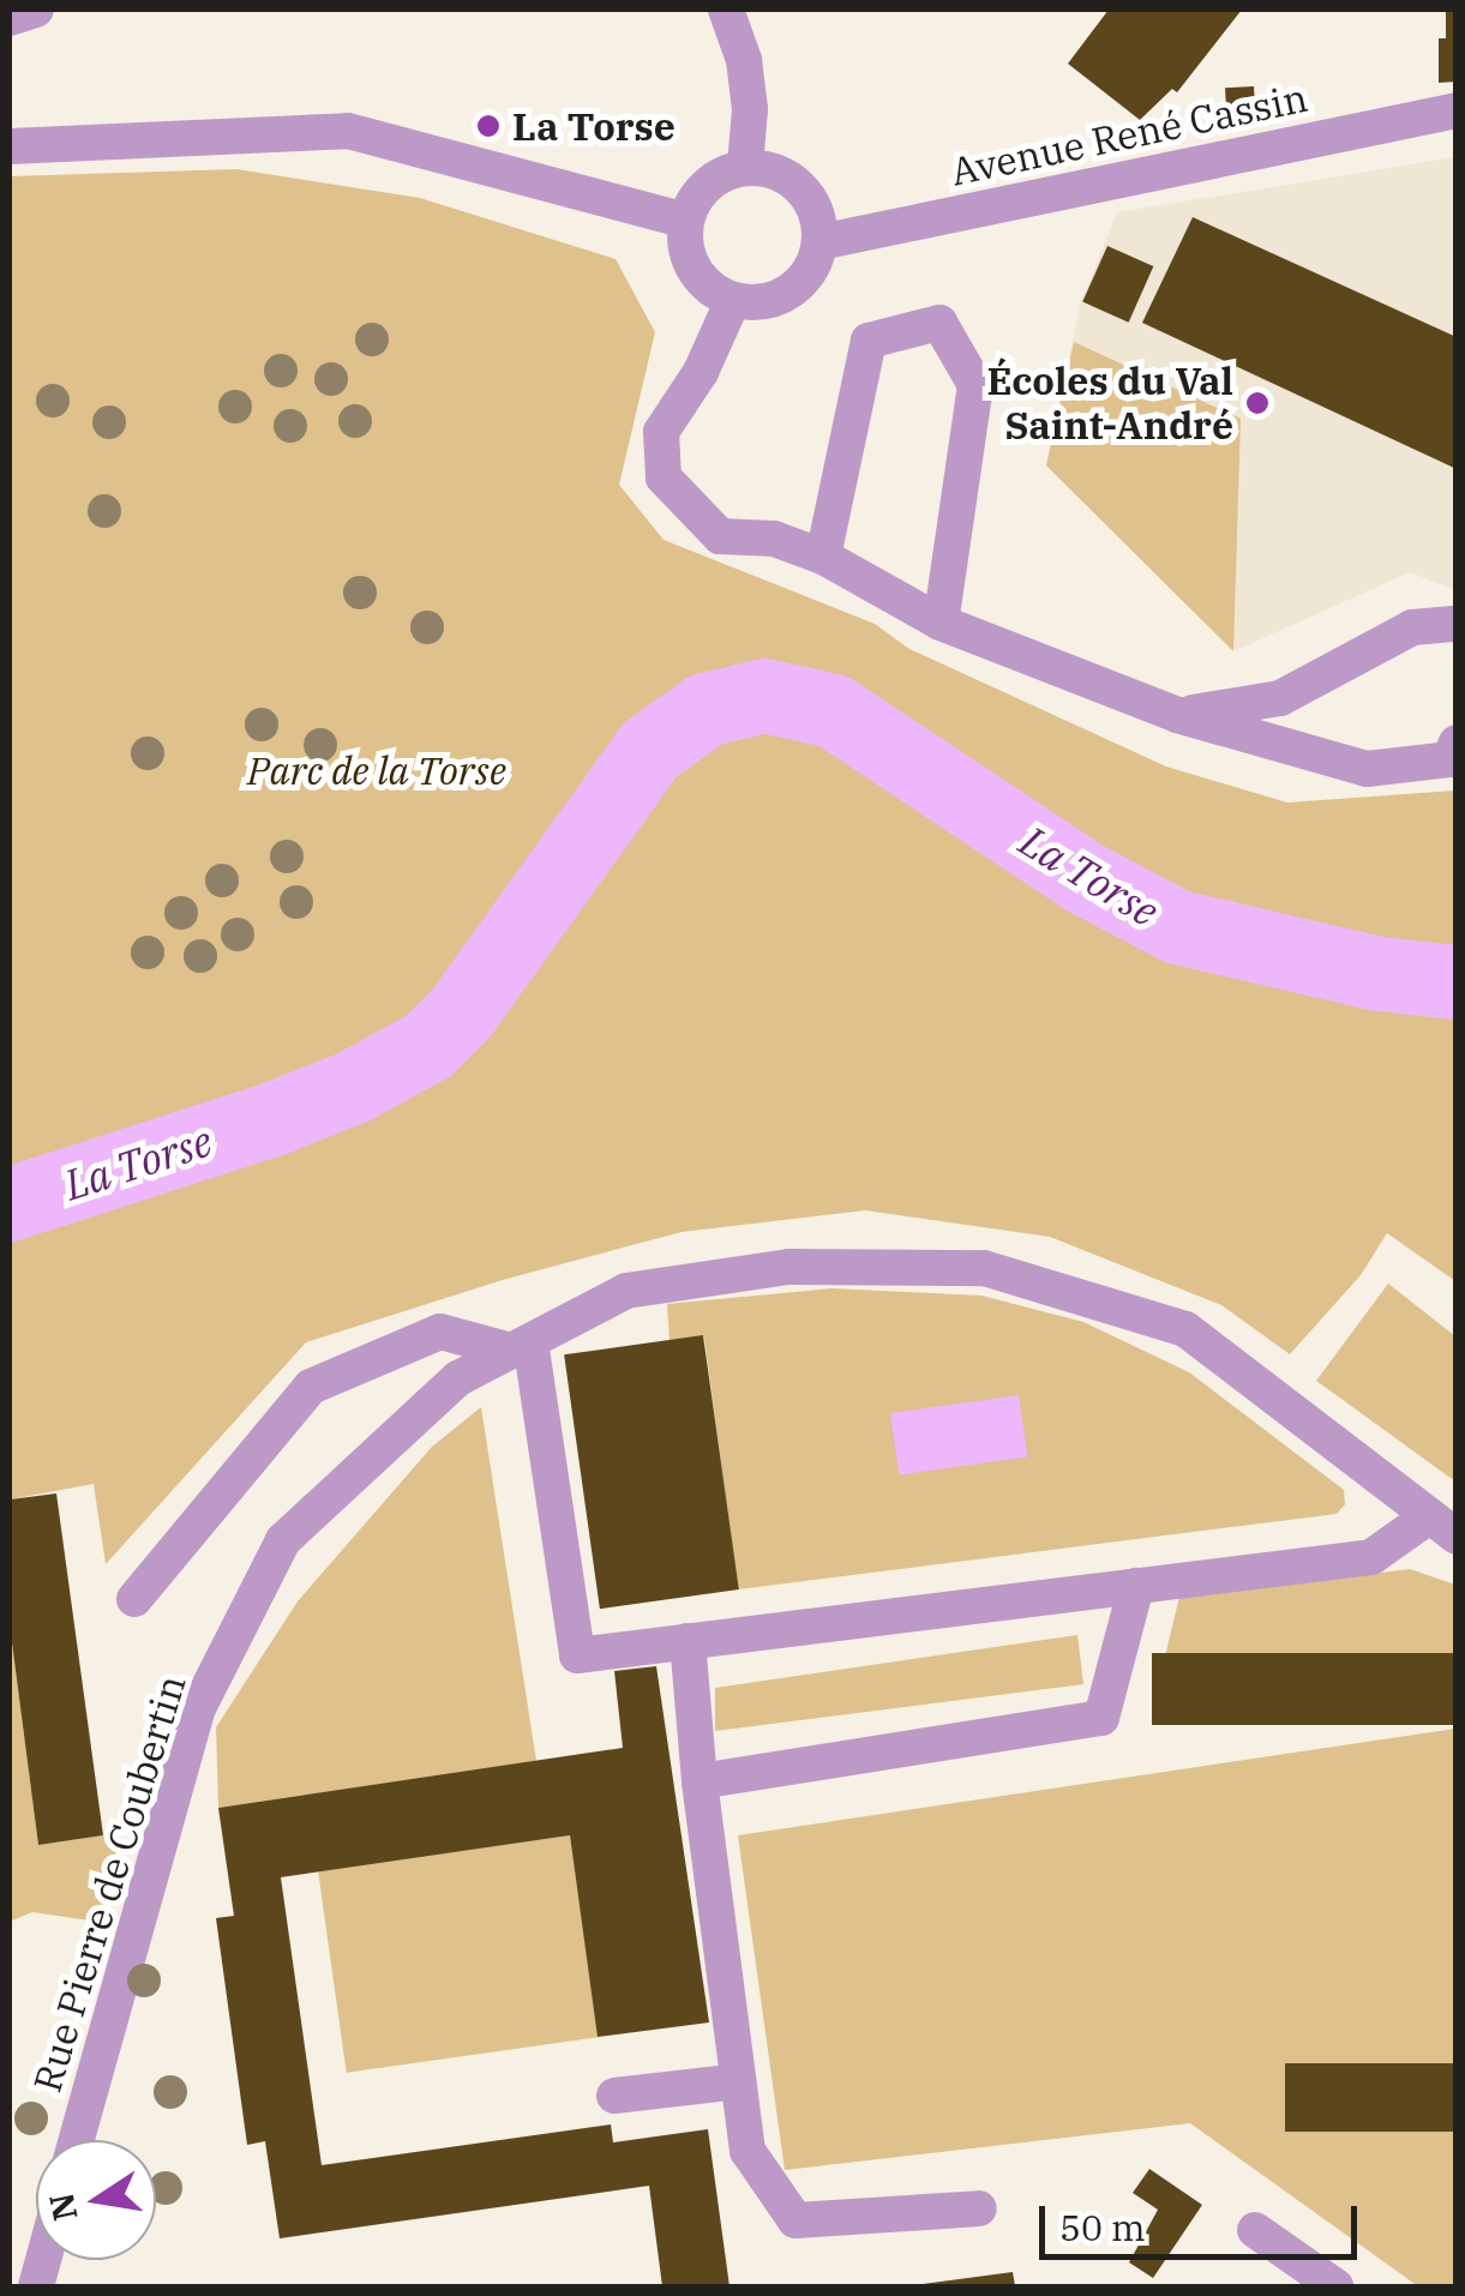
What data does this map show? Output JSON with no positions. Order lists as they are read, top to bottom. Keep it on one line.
{"streets":{"street":["Avenue René Cassin","Rue Pierre de Coubertin"]},"water":["La Torse"],"parks":["Parc de la Torse"],"places":["La Torse","Écoles du Val Saint-André"],"scale_bar":"50 m","north":"left"}
